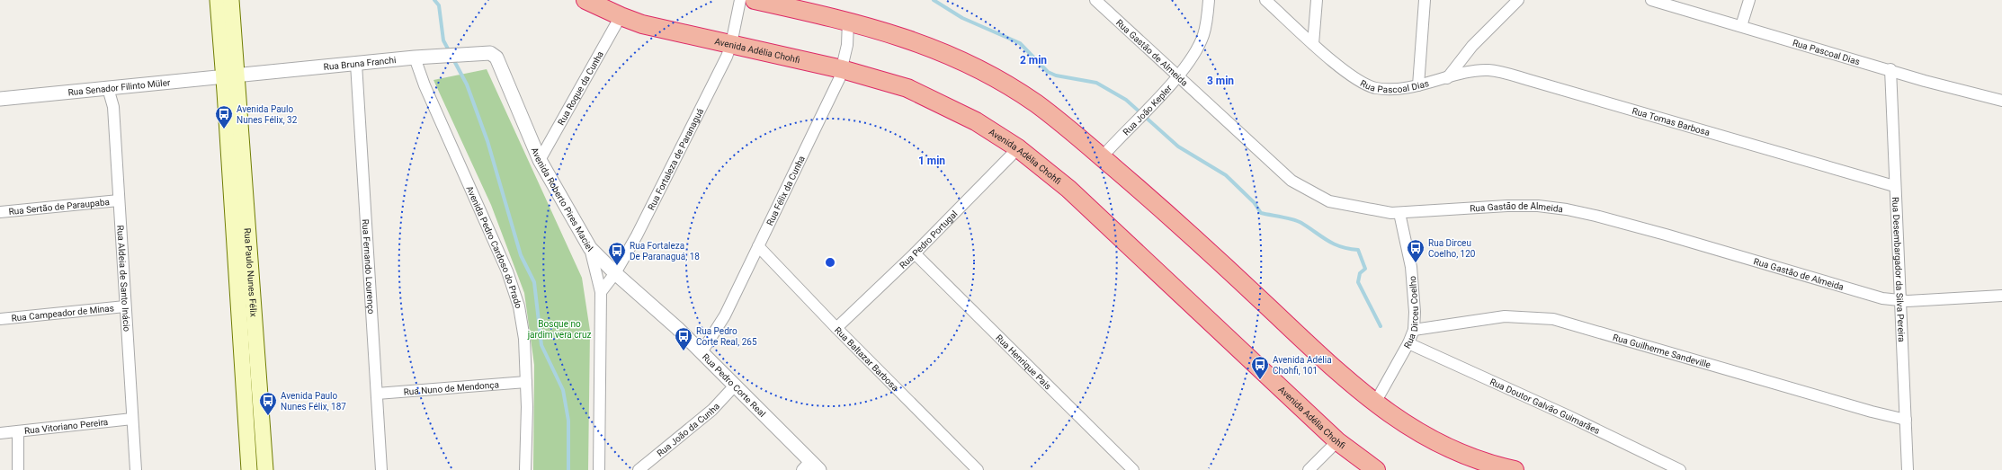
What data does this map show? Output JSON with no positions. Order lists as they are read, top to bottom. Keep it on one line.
{"streets":{"highway":["Avenida Adélia Chohfi"],"main road":["Rua Paulo Nunes Félix"],"street":["Rua Pascoal Dias","Rua Gastão de Almeida","Rua Bruna Franchi","Rua Senador Filinto Müler","Rua Roque da Cunha","Rua João Kepler","Rua Tomas Barbosa","Rua Fortaleza de Paranaguá","Rua Félix da Cunha","Avenida Roberto Pires Maciel","Rua Sertão de Paraupaba","Rua Pedro Portugal","Avenida Pedro Cardoso do Prado","Rua Fernando Lourenço","Rua Desembargador da Silva Pereira","Rua Aldeia de Santo Inácio","Rua Dirceu Coelho","Rua Campeador de Minas","Rua Guilherme Sandeville","Rua Baltazar Barbosa","Rua Henrique Pais","Rua Pedro Corte Real","Rua Nuno de Mendonça","Rua Doutor Galvão Guimarães","Rua Vitoriano Pereira","Rua João da Cunha"]},"crossings":[["Avenida Adélia Chohfi","Rua Roque da Cunha"],["Avenida Adélia Chohfi","Rua Fortaleza de Paranaguá"],["Avenida Adélia Chohfi","Rua Félix da Cunha"],["Avenida Adélia Chohfi","Rua Pedro Portugal"],["Rua Pascoal Dias","Rua Tomas Barbosa"],["Rua Pascoal Dias","Rua Desembargador da Silva Pereira"],["Rua Gastão de Almeida","Rua João Kepler"],["Rua Gastão de Almeida","Rua Desembargador da Silva Pereira"],["Rua Gastão de Almeida","Rua Dirceu Coelho"],["Rua Bruna Franchi","Rua Senador Filinto Müler"],["Rua Bruna Franchi","Avenida Roberto Pires Maciel"],["Rua Bruna Franchi","Avenida Pedro Cardoso do Prado"],["Rua Bruna Franchi","Rua Fernando Lourenço"],["Rua Bruna Franchi","Rua Paulo Nunes Félix"],["Rua Senador Filinto Müler","Rua Paulo Nunes Félix"],["Rua Senador Filinto Müler","Rua Aldeia de Santo Inácio"],["Rua Roque da Cunha","Avenida Roberto Pires Maciel"],["Rua Tomas Barbosa","Rua Desembargador da Silva Pereira"],["Rua Fortaleza de Paranaguá","Avenida Roberto Pires Maciel"],["Rua Fortaleza de Paranaguá","Rua Pedro Corte Real"],["Rua Félix da Cunha","Rua Baltazar Barbosa"],["Rua Félix da Cunha","Rua Pedro Corte Real"],["Avenida Roberto Pires Maciel","Rua Pedro Corte Real"],["Rua Sertão de Paraupaba","Rua Aldeia de Santo Inácio"],["Rua Pedro Portugal","Rua Baltazar Barbosa"],["Rua Pedro Portugal","Rua Henrique Pais"],["Avenida Pedro Cardoso do Prado","Rua Nuno de Mendonça"],["Rua Fernando Lourenço","Rua Nuno de Mendonça"],["Rua Desembargador da Silva Pereira","Rua Guilherme Sandeville"],["Rua Aldeia de Santo Inácio","Rua Campeador de Minas"],["Rua Aldeia de Santo Inácio","Rua Vitoriano Pereira"],["Rua Dirceu Coelho","Rua Guilherme Sandeville"],["Rua Dirceu Coelho","Rua Doutor Galvão Guimarães"],["Rua Pedro Corte Real","Rua João da Cunha"]],"parks":["Bosque no jardim vera cruz"],"places":{"bus stop":["Avenida Paulo Nunes Félix, 32","Rua Dirceu Coelho, 120","Rua Fortaleza De Paranaguá, 18","Rua Pedro Corte Real, 265","Avenida Adélia Chohfi, 101","Avenida Paulo Nunes Félix, 187"]},"rings":["2 min","3 min","1 min"]}
